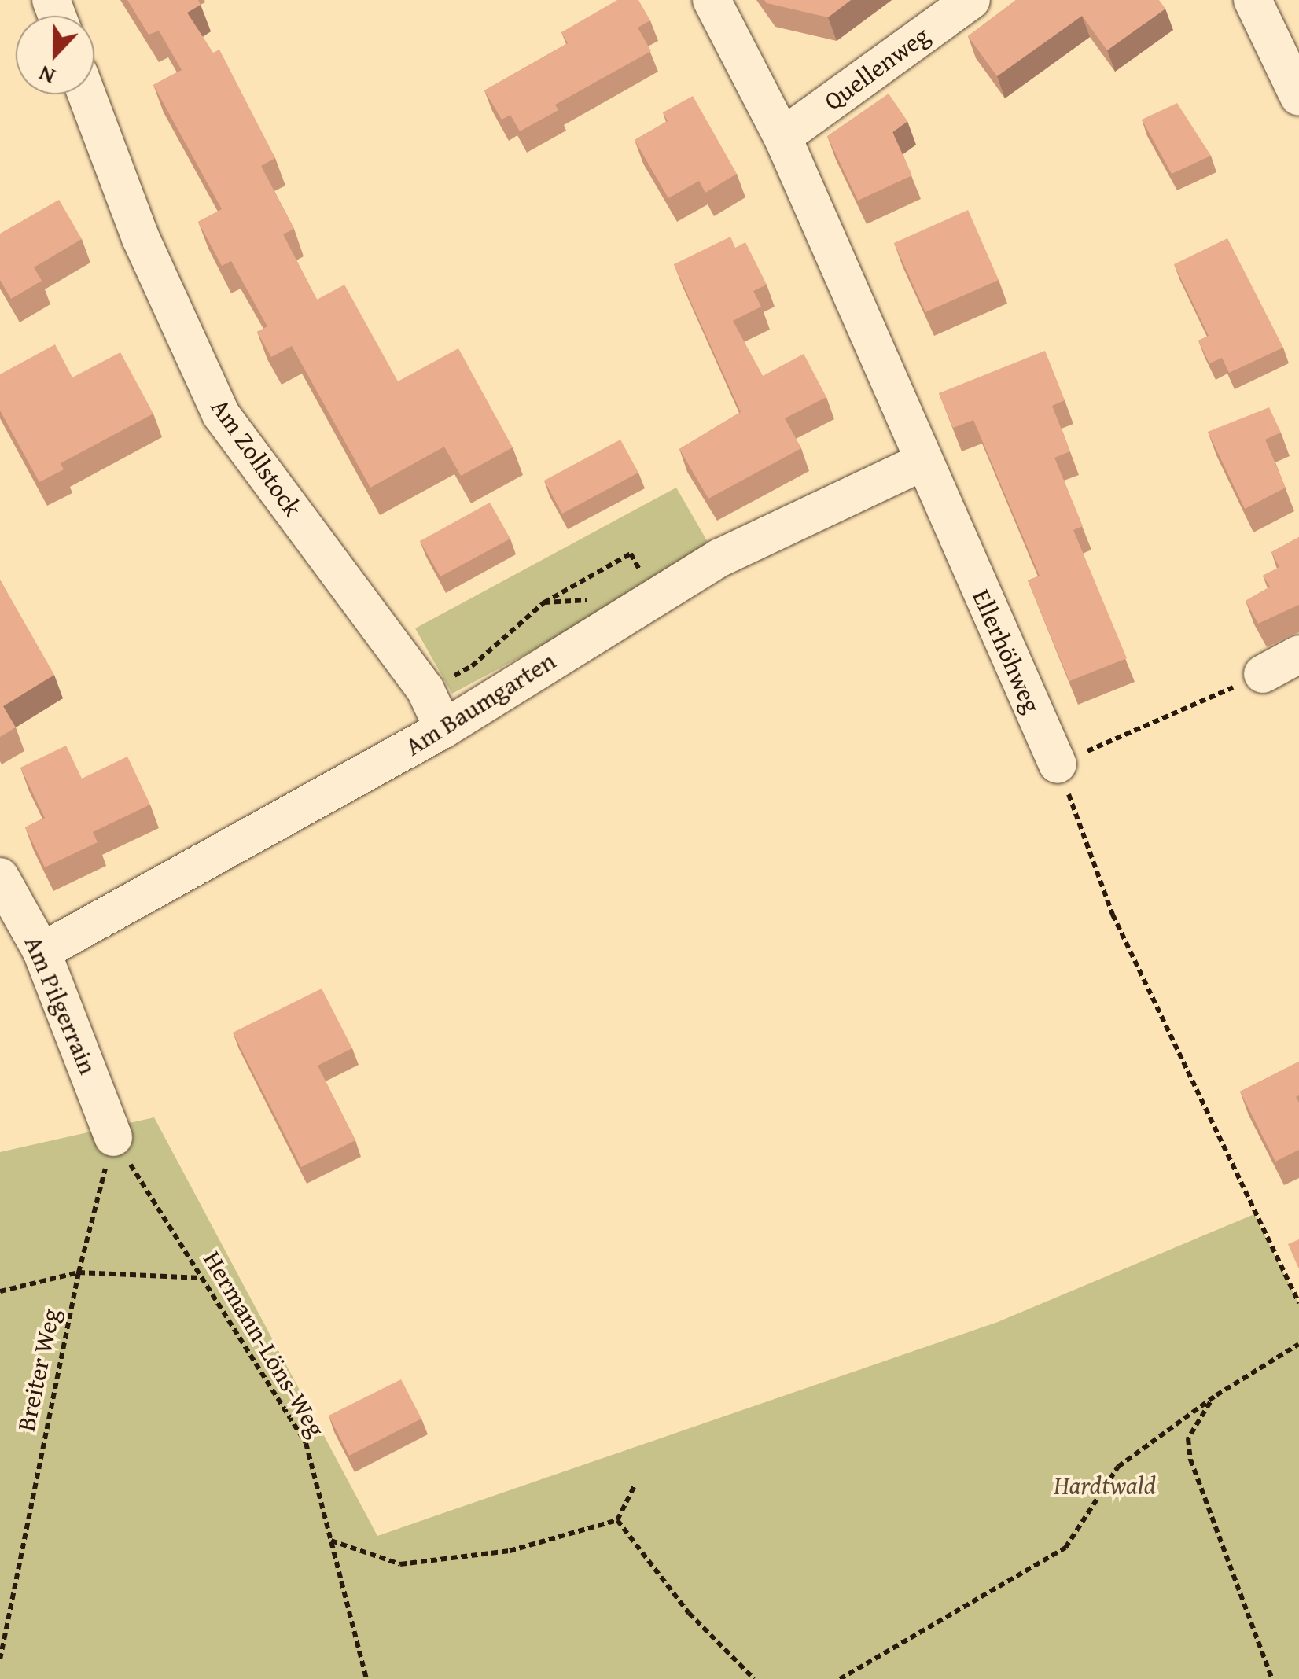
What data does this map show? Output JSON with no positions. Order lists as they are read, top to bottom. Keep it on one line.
{"streets":{"street":["Quellenweg","Am Zollstock","Ellerhöhweg","Am Baumgarten","Am Pilgerrain"],"path":["Hermann-Löns-Weg","Breiter Weg"]},"crossings":[["Quellenweg","Ellerhöhweg"],["Am Zollstock","Am Baumgarten"],["Ellerhöhweg","Am Baumgarten"],["Am Baumgarten","Am Pilgerrain"],["Am Pilgerrain","Hermann-Löns-Weg"],["Am Pilgerrain","Breiter Weg"],["Hermann-Löns-Weg","Breiter Weg"]],"parks":["Hardtwald"],"north":"bottom"}
